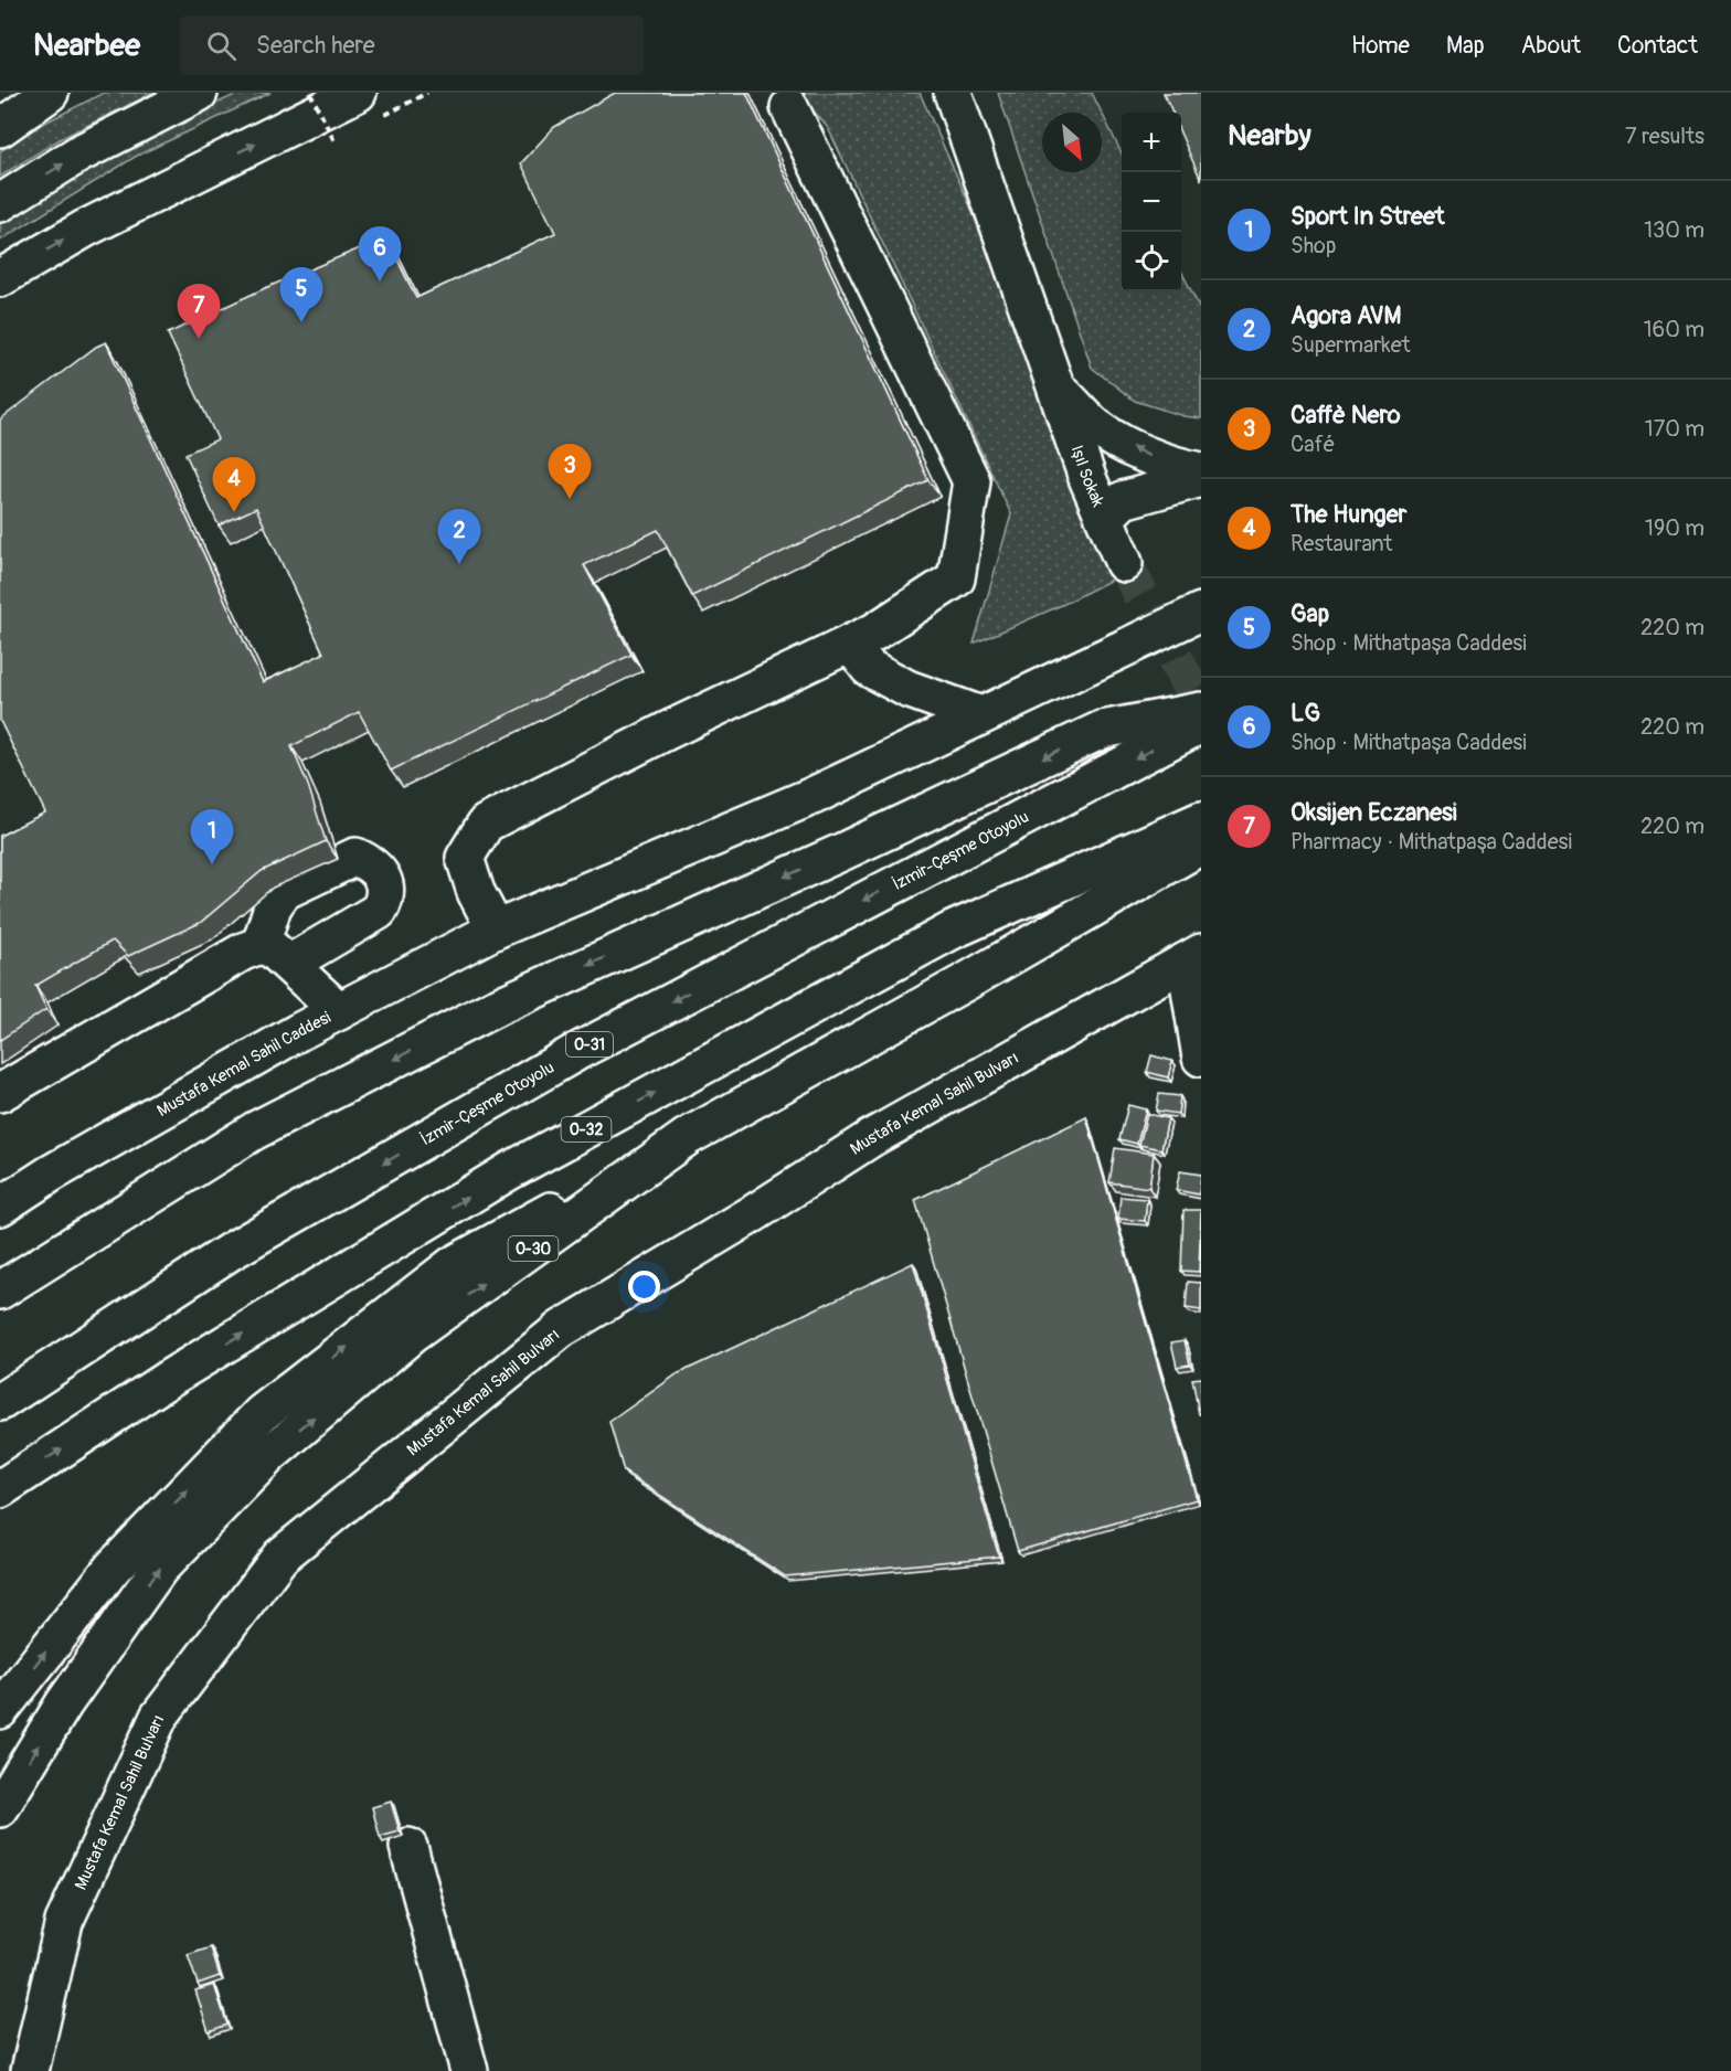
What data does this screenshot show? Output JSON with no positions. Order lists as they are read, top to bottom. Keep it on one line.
{"streets":{"main road":["Işıl Sokak","İzmir-Çeşme Otoyolu","O-31","Mustafa Kemal Sahil Caddesi","Mustafa Kemal Sahil Bulvarı","O-32","O-30"]},"north":"bottom right","page":{"header":"Nearbee","search":"Search here","nav":["Home","Map","About","Contact"],"heading":["Nearby","7 results"],"map_buttons":["+","−"],"list":[{"mark":"1","name":"Sport In Street","note":"Shop","value":"130 m"},{"mark":"2","name":"Agora AVM","note":"Supermarket","value":"160 m"},{"mark":"3","name":"Caffè Nero","note":"Café","value":"170 m"},{"mark":"4","name":"The Hunger","note":"Restaurant","value":"190 m"},{"mark":"5","name":"Gap","note":"Shop · Mithatpaşa Caddesi","value":"220 m"},{"mark":"6","name":"LG","note":"Shop · Mithatpaşa Caddesi","value":"220 m"},{"mark":"7","name":"Oksijen Eczanesi","note":"Pharmacy · Mithatpaşa Caddesi","value":"220 m"}],"pins":["6","5","7","3","4","2","1"]}}
